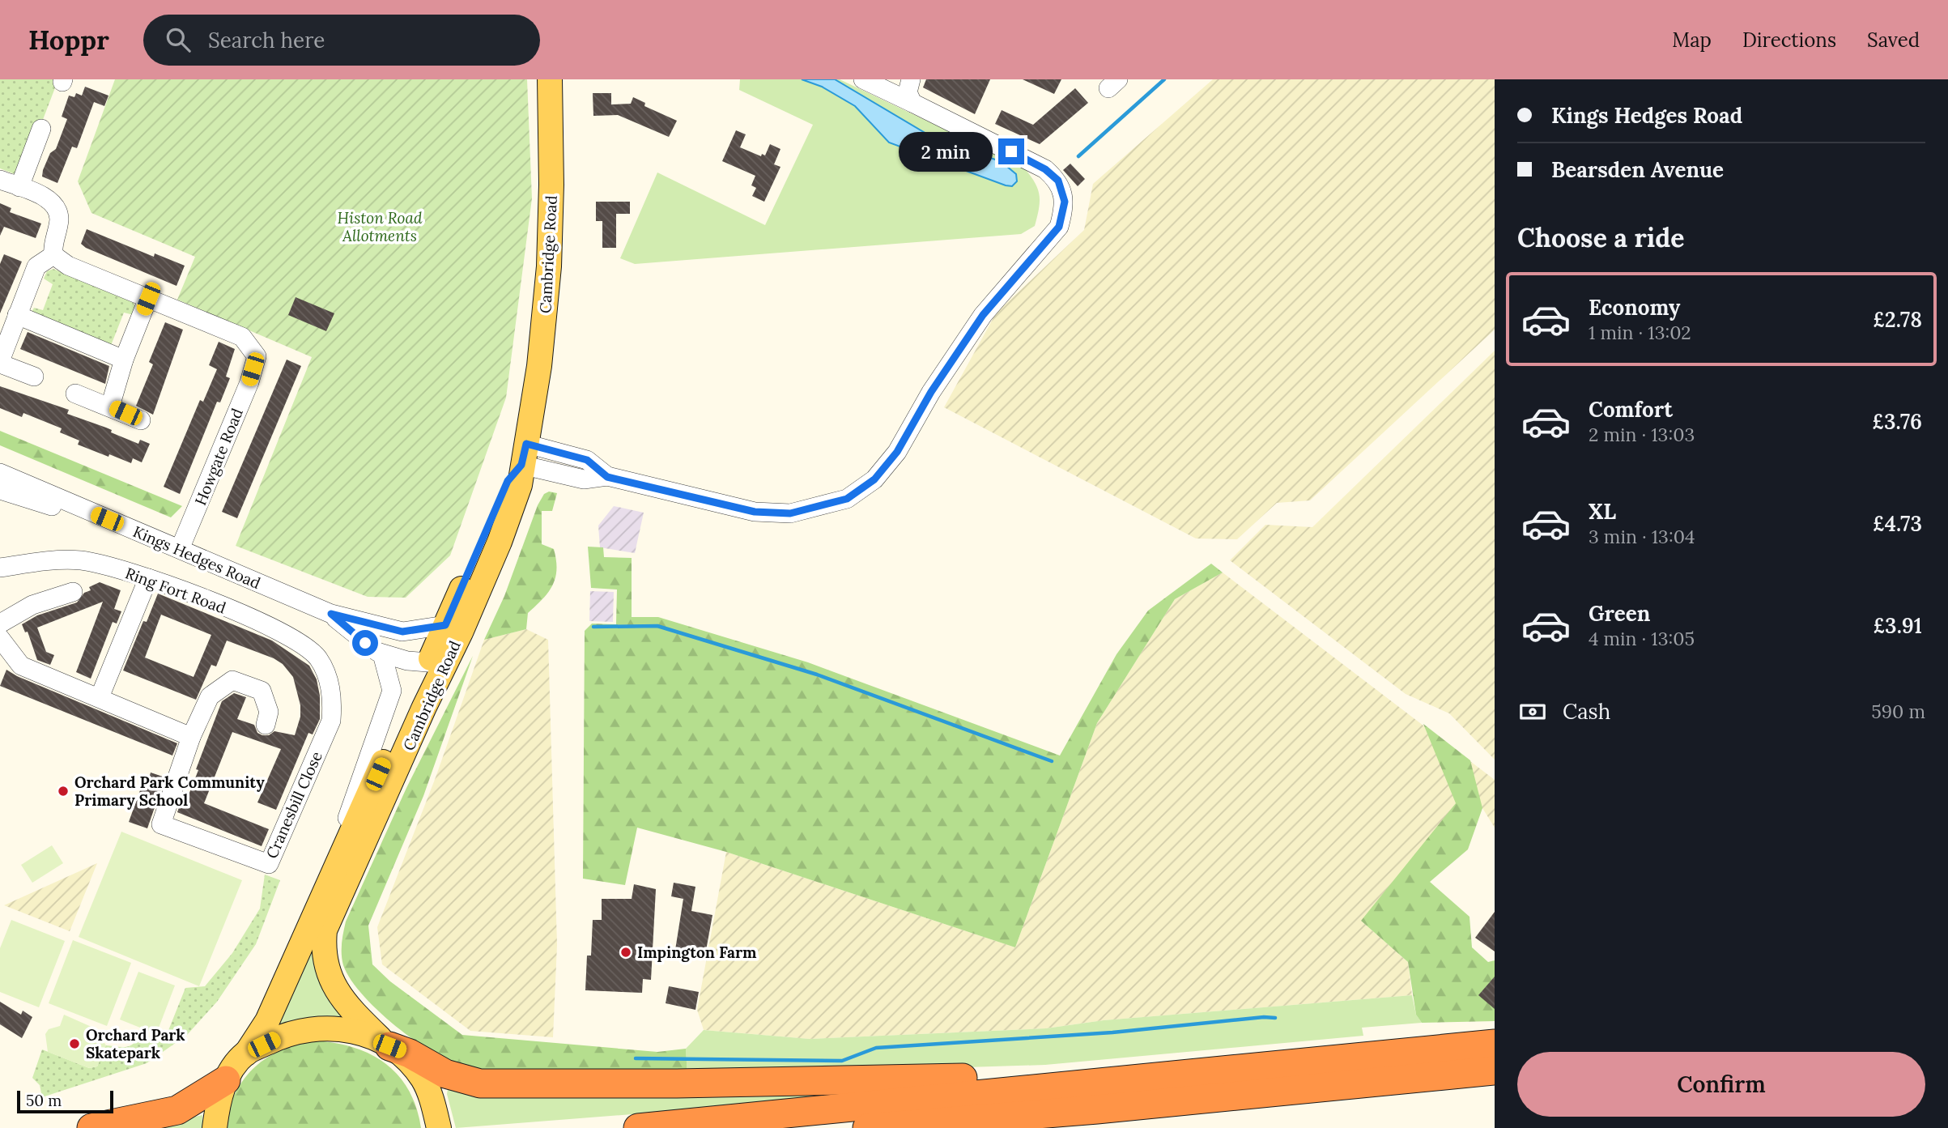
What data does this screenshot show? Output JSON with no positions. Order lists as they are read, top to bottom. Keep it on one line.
{"streets":{"main road":["Cambridge Road"],"street":["Howgate Road","Kings Hedges Road","Ring Fort Road","Cranesbill Close"]},"crossings":[["Cambridge Road","Kings Hedges Road"],["Howgate Road","Kings Hedges Road"],["Ring Fort Road","Cranesbill Close"]],"parks":["Histon Road Allotments"],"places":["Orchard Park Community Primary School","Impington Farm","Orchard Park Skatepark"],"scale_bar":"50 m","page":{"header":"Hoppr","search":"Search here","nav":["Map","Directions","Saved"],"banner":["Kings Hedges Road","Bearsden Avenue"],"bubble":"2 min","heading":"Choose a ride","list":[{"name":"Economy","note":"1 min · 13:02","value":"£2.78"},{"name":"Comfort","note":"2 min · 13:03","value":"£3.76"},{"name":"XL","note":"3 min · 13:04","value":"£4.73"},{"name":"Green","note":"4 min · 13:05","value":"£3.91"}],"pay":["Cash","590 m"],"buttons":"Confirm","scale":"50 m"}}
